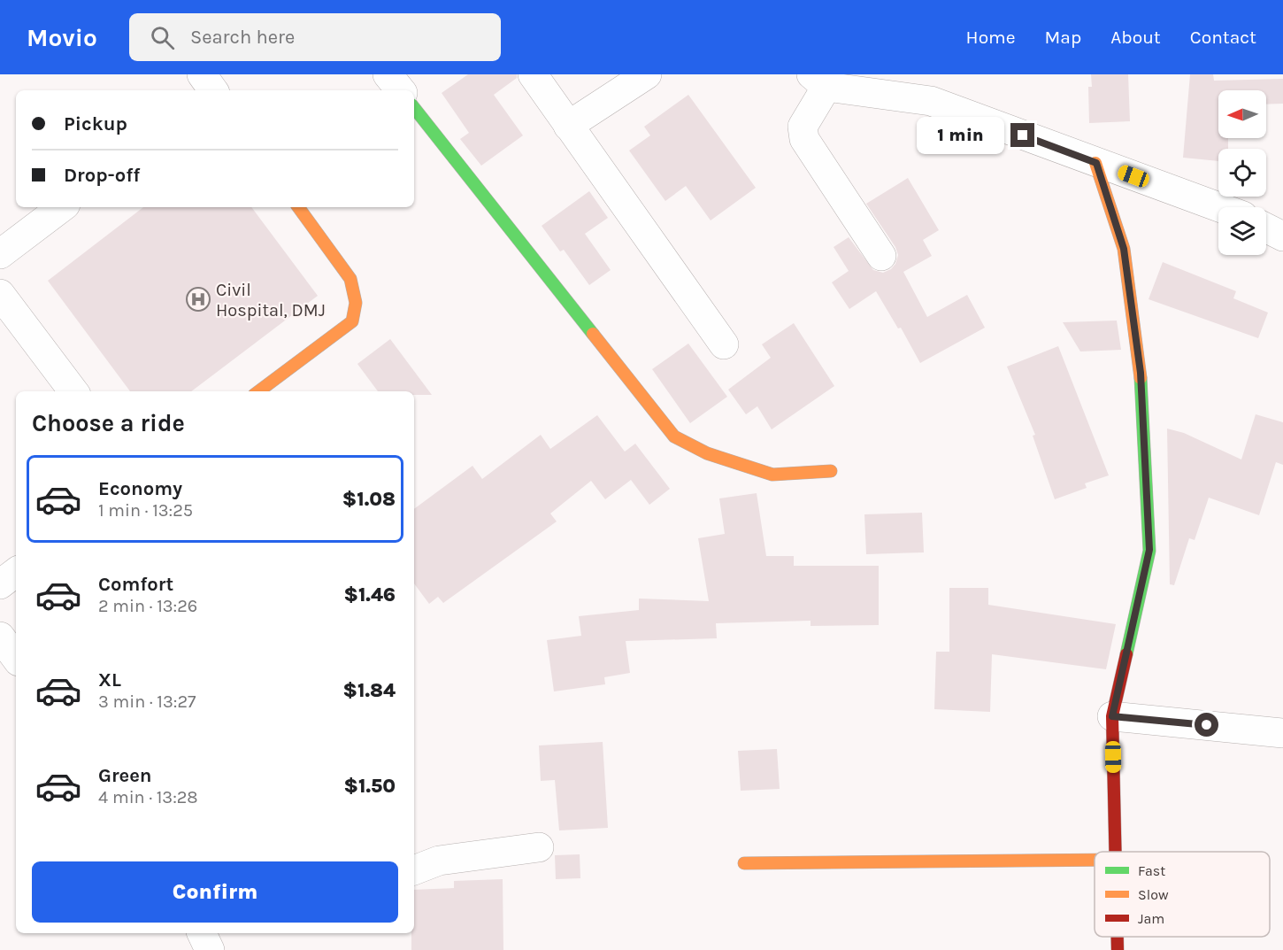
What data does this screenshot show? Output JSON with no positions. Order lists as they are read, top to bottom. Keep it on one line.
{"places":{"hospital":["Civil Hospital, DMJ"]},"legend":["Fast","Slow","Jam"],"north":"left","page":{"header":"Movio","search":"Search here","nav":["Home","Map","About","Contact"],"banner":["Pickup","Drop-off"],"bubble":"1 min","heading":"Choose a ride","list":[{"name":"Economy","note":"1 min · 13:25","value":"$1.08"},{"name":"Comfort","note":"2 min · 13:26","value":"$1.46"},{"name":"XL","note":"3 min · 13:27","value":"$1.84"},{"name":"Green","note":"4 min · 13:28","value":"$1.50"}],"buttons":"Confirm"}}
